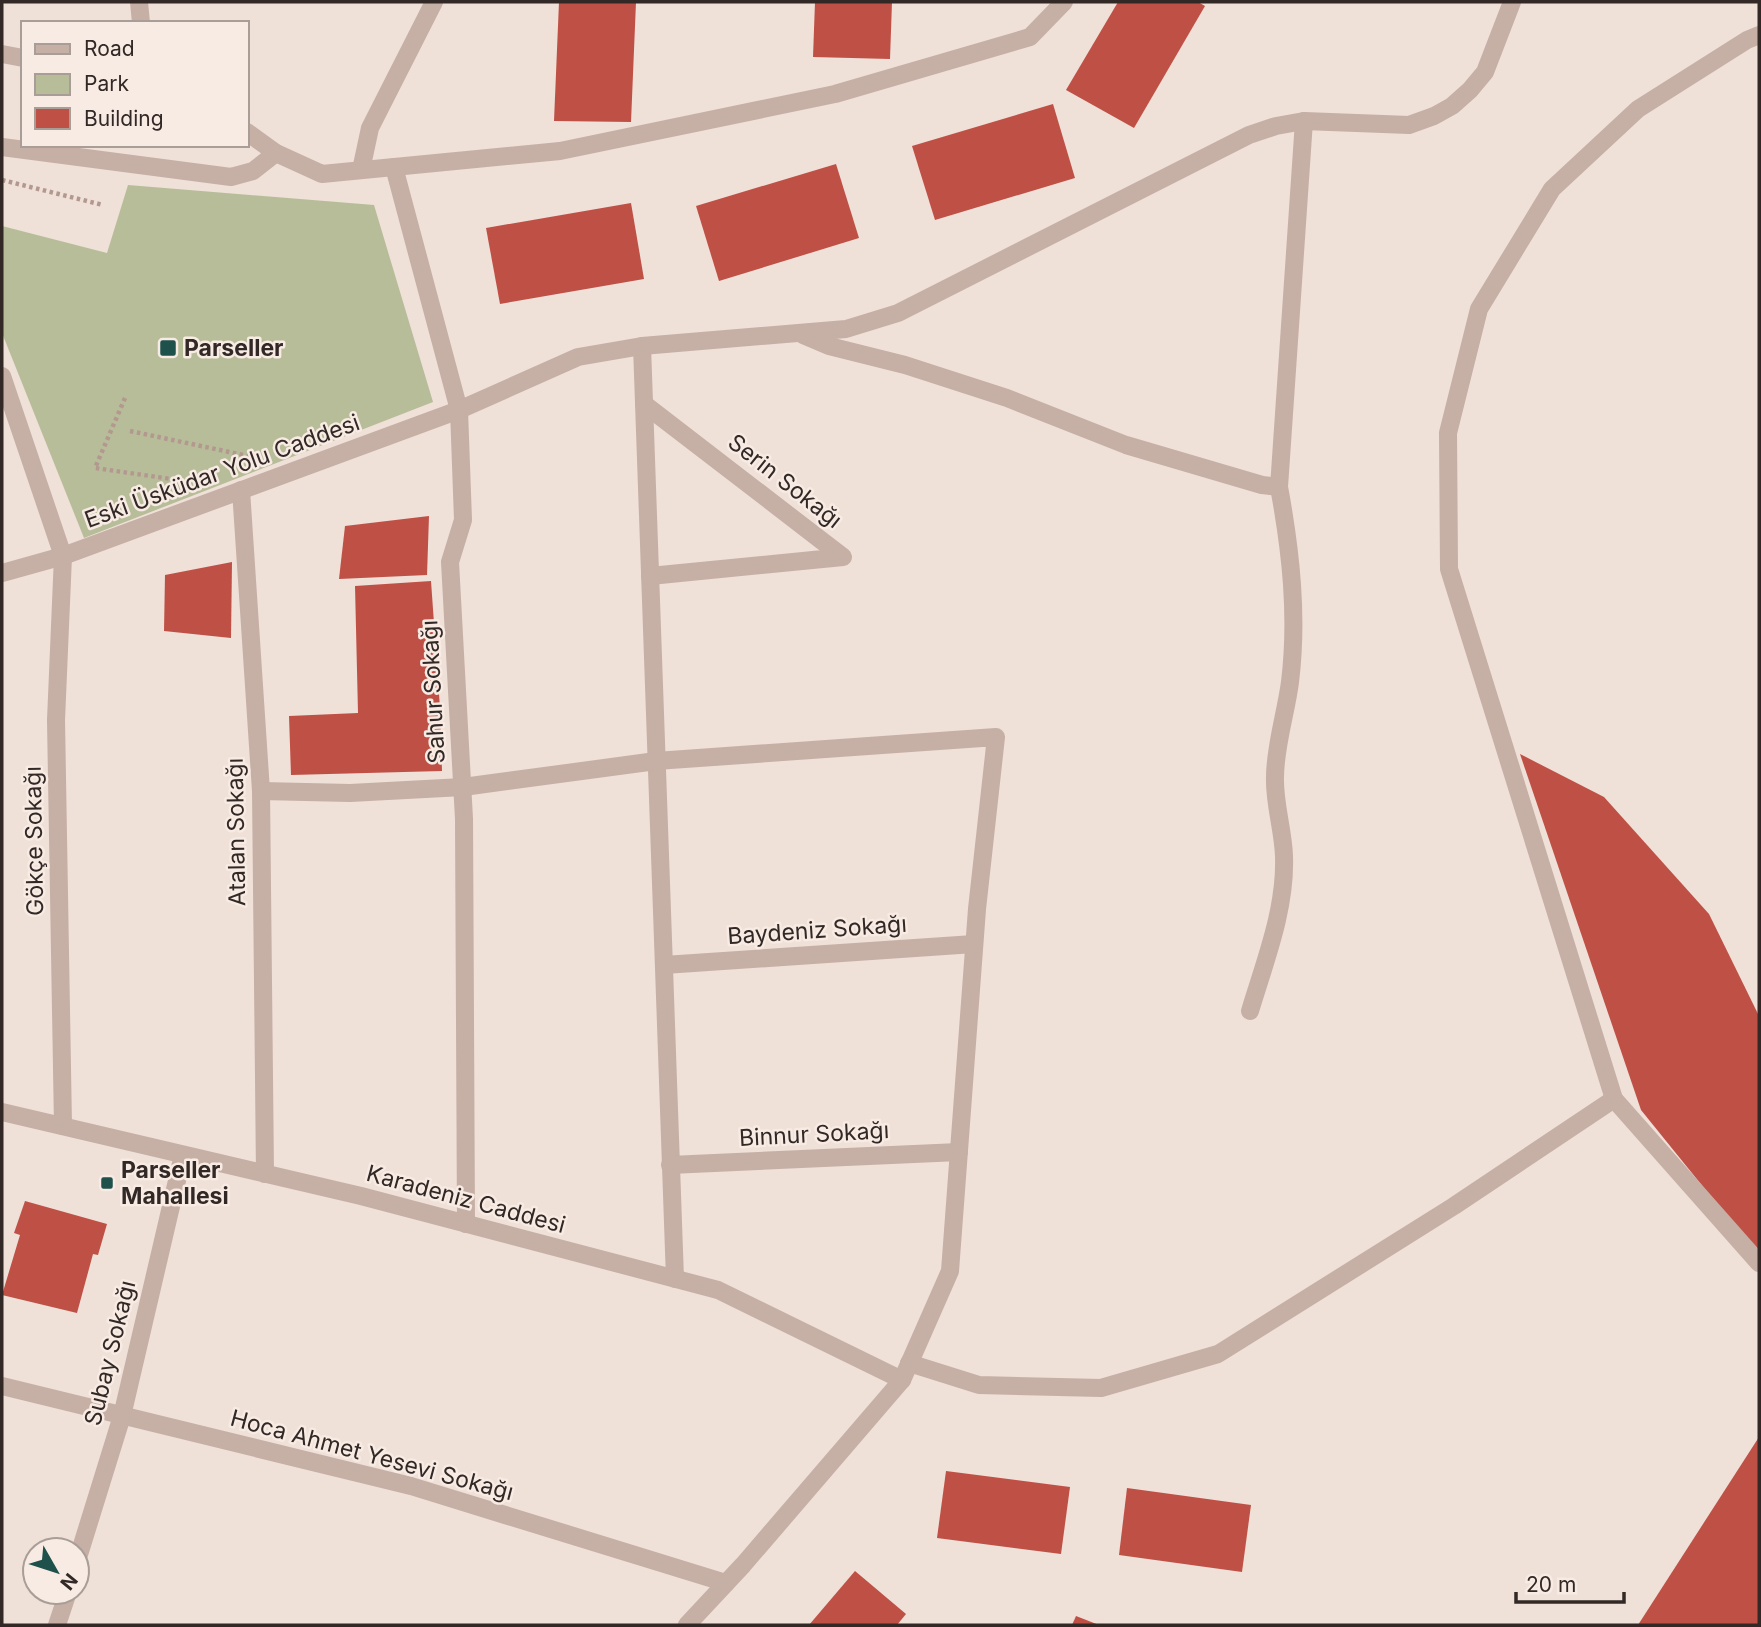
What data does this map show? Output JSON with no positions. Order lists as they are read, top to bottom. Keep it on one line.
{"streets":{"street":["Eski Üsküdar Yolu Caddesi","Serin Sokağı","Sahur Sokağı","Atalan Sokağı","Gökçe Sokağı","Baydeniz Sokağı","Binnur Sokağı","Karadeniz Caddesi","Subay Sokağı","Hoca Ahmet Yesevi Sokağı"]},"crossings":[["Eski Üsküdar Yolu Caddesi","Sahur Sokağı"],["Eski Üsküdar Yolu Caddesi","Atalan Sokağı"],["Eski Üsküdar Yolu Caddesi","Gökçe Sokağı"],["Sahur Sokağı","Karadeniz Caddesi"],["Atalan Sokağı","Karadeniz Caddesi"],["Gökçe Sokağı","Karadeniz Caddesi"],["Karadeniz Caddesi","Subay Sokağı"],["Subay Sokağı","Hoca Ahmet Yesevi Sokağı"]],"places":{"transit":["Parseller","Parseller Mahallesi"]},"legend":["Road","Park","Building"],"scale_bar":"20 m","north":"bottom right"}
